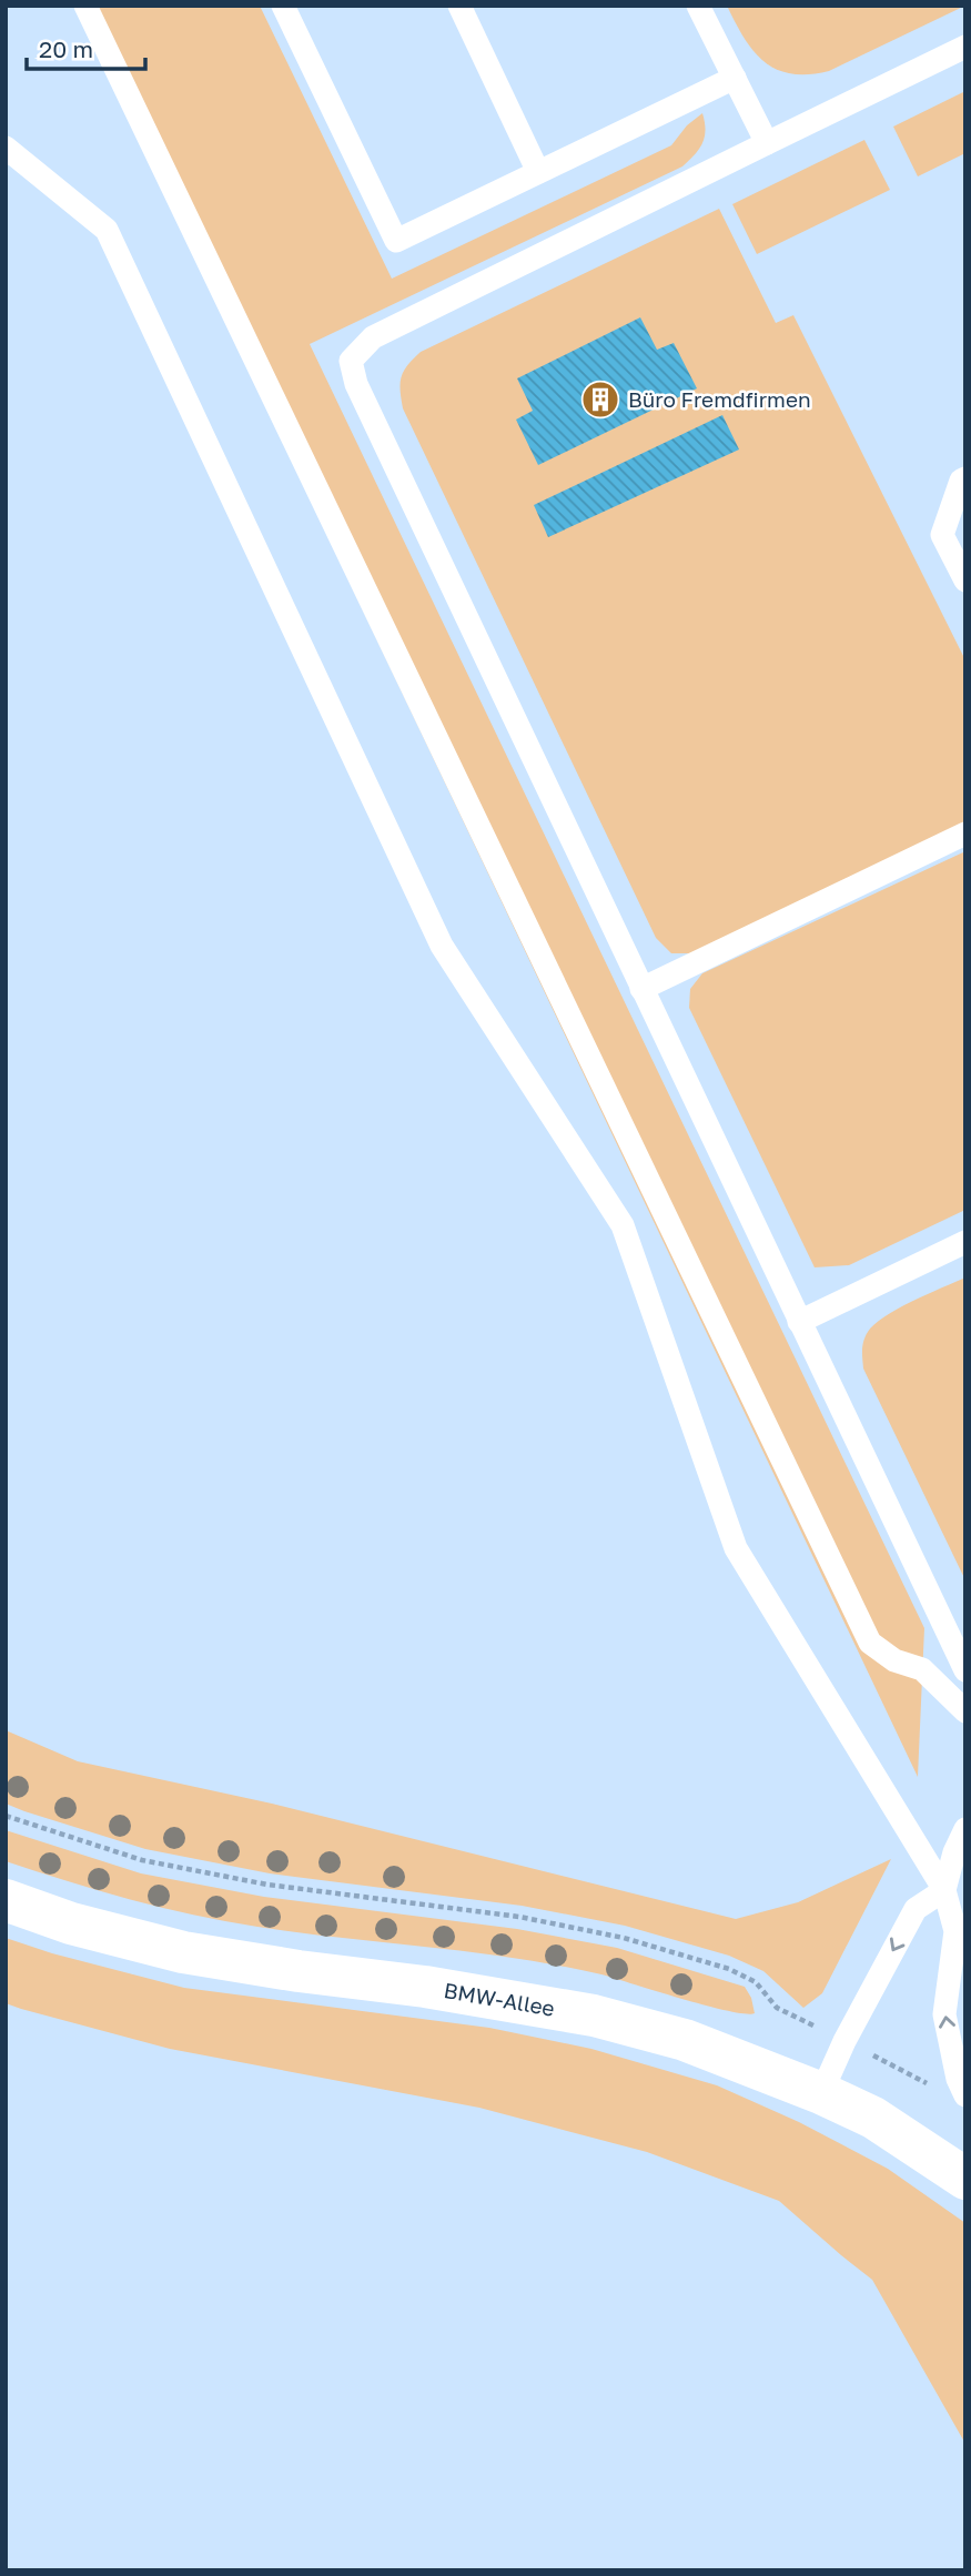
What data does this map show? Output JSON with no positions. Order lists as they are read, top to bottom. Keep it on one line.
{"streets":{"main road":["BMW-Allee"]},"places":{"building":["Büro Fremdfirmen"]},"scale_bar":"20 m"}
